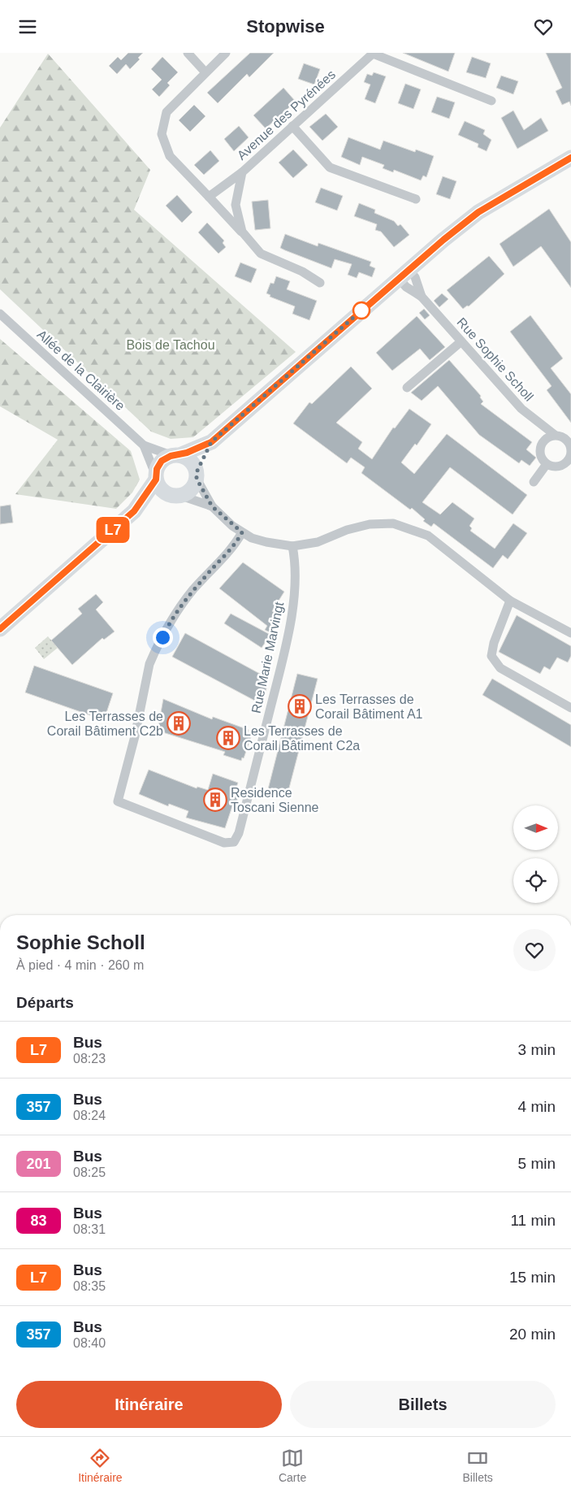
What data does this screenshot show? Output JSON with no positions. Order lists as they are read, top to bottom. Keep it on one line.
{"streets":{"street":["Avenue des Pyrénées","Rue Sophie Scholl","Allée de la Clairière","Rue Marie Marvingt"]},"parks":["Bois de Tachou"],"places":{"building":["Les Terrasses de Corail Bâtiment A1","Les Terrasses de Corail Bâtiment C2b","Les Terrasses de Corail Bâtiment C2a","Residence Toscani Sienne"]},"lines":["bus line L7"],"north":"right","page":{"header":"Stopwise","on_map":"L7","heading":[["Sophie Scholl","À pied · 4 min · 260 m"],"Départs"],"list":[{"mark":"L7","name":"Bus","note":"08:23","value":"3 min"},{"mark":"357","name":"Bus","note":"08:24","value":"4 min"},{"mark":"201","name":"Bus","note":"08:25","value":"5 min"},{"mark":"83","name":"Bus","note":"08:31","value":"11 min"},{"mark":"L7","name":"Bus","note":"08:35","value":"15 min"},{"mark":"357","name":"Bus","note":"08:40","value":"20 min"}],"buttons":["Itinéraire","Billets"],"tabs":["Itinéraire","Carte","Billets"]}}
